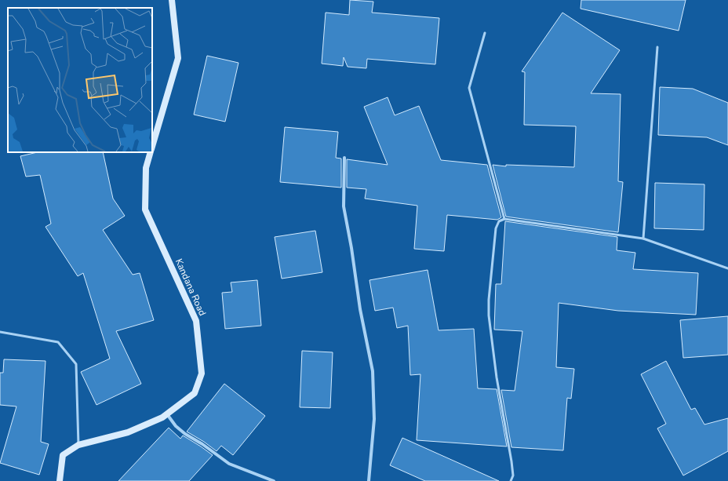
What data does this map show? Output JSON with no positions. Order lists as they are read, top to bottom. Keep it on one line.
{"streets":{"street":["Kandana Road"]}}
